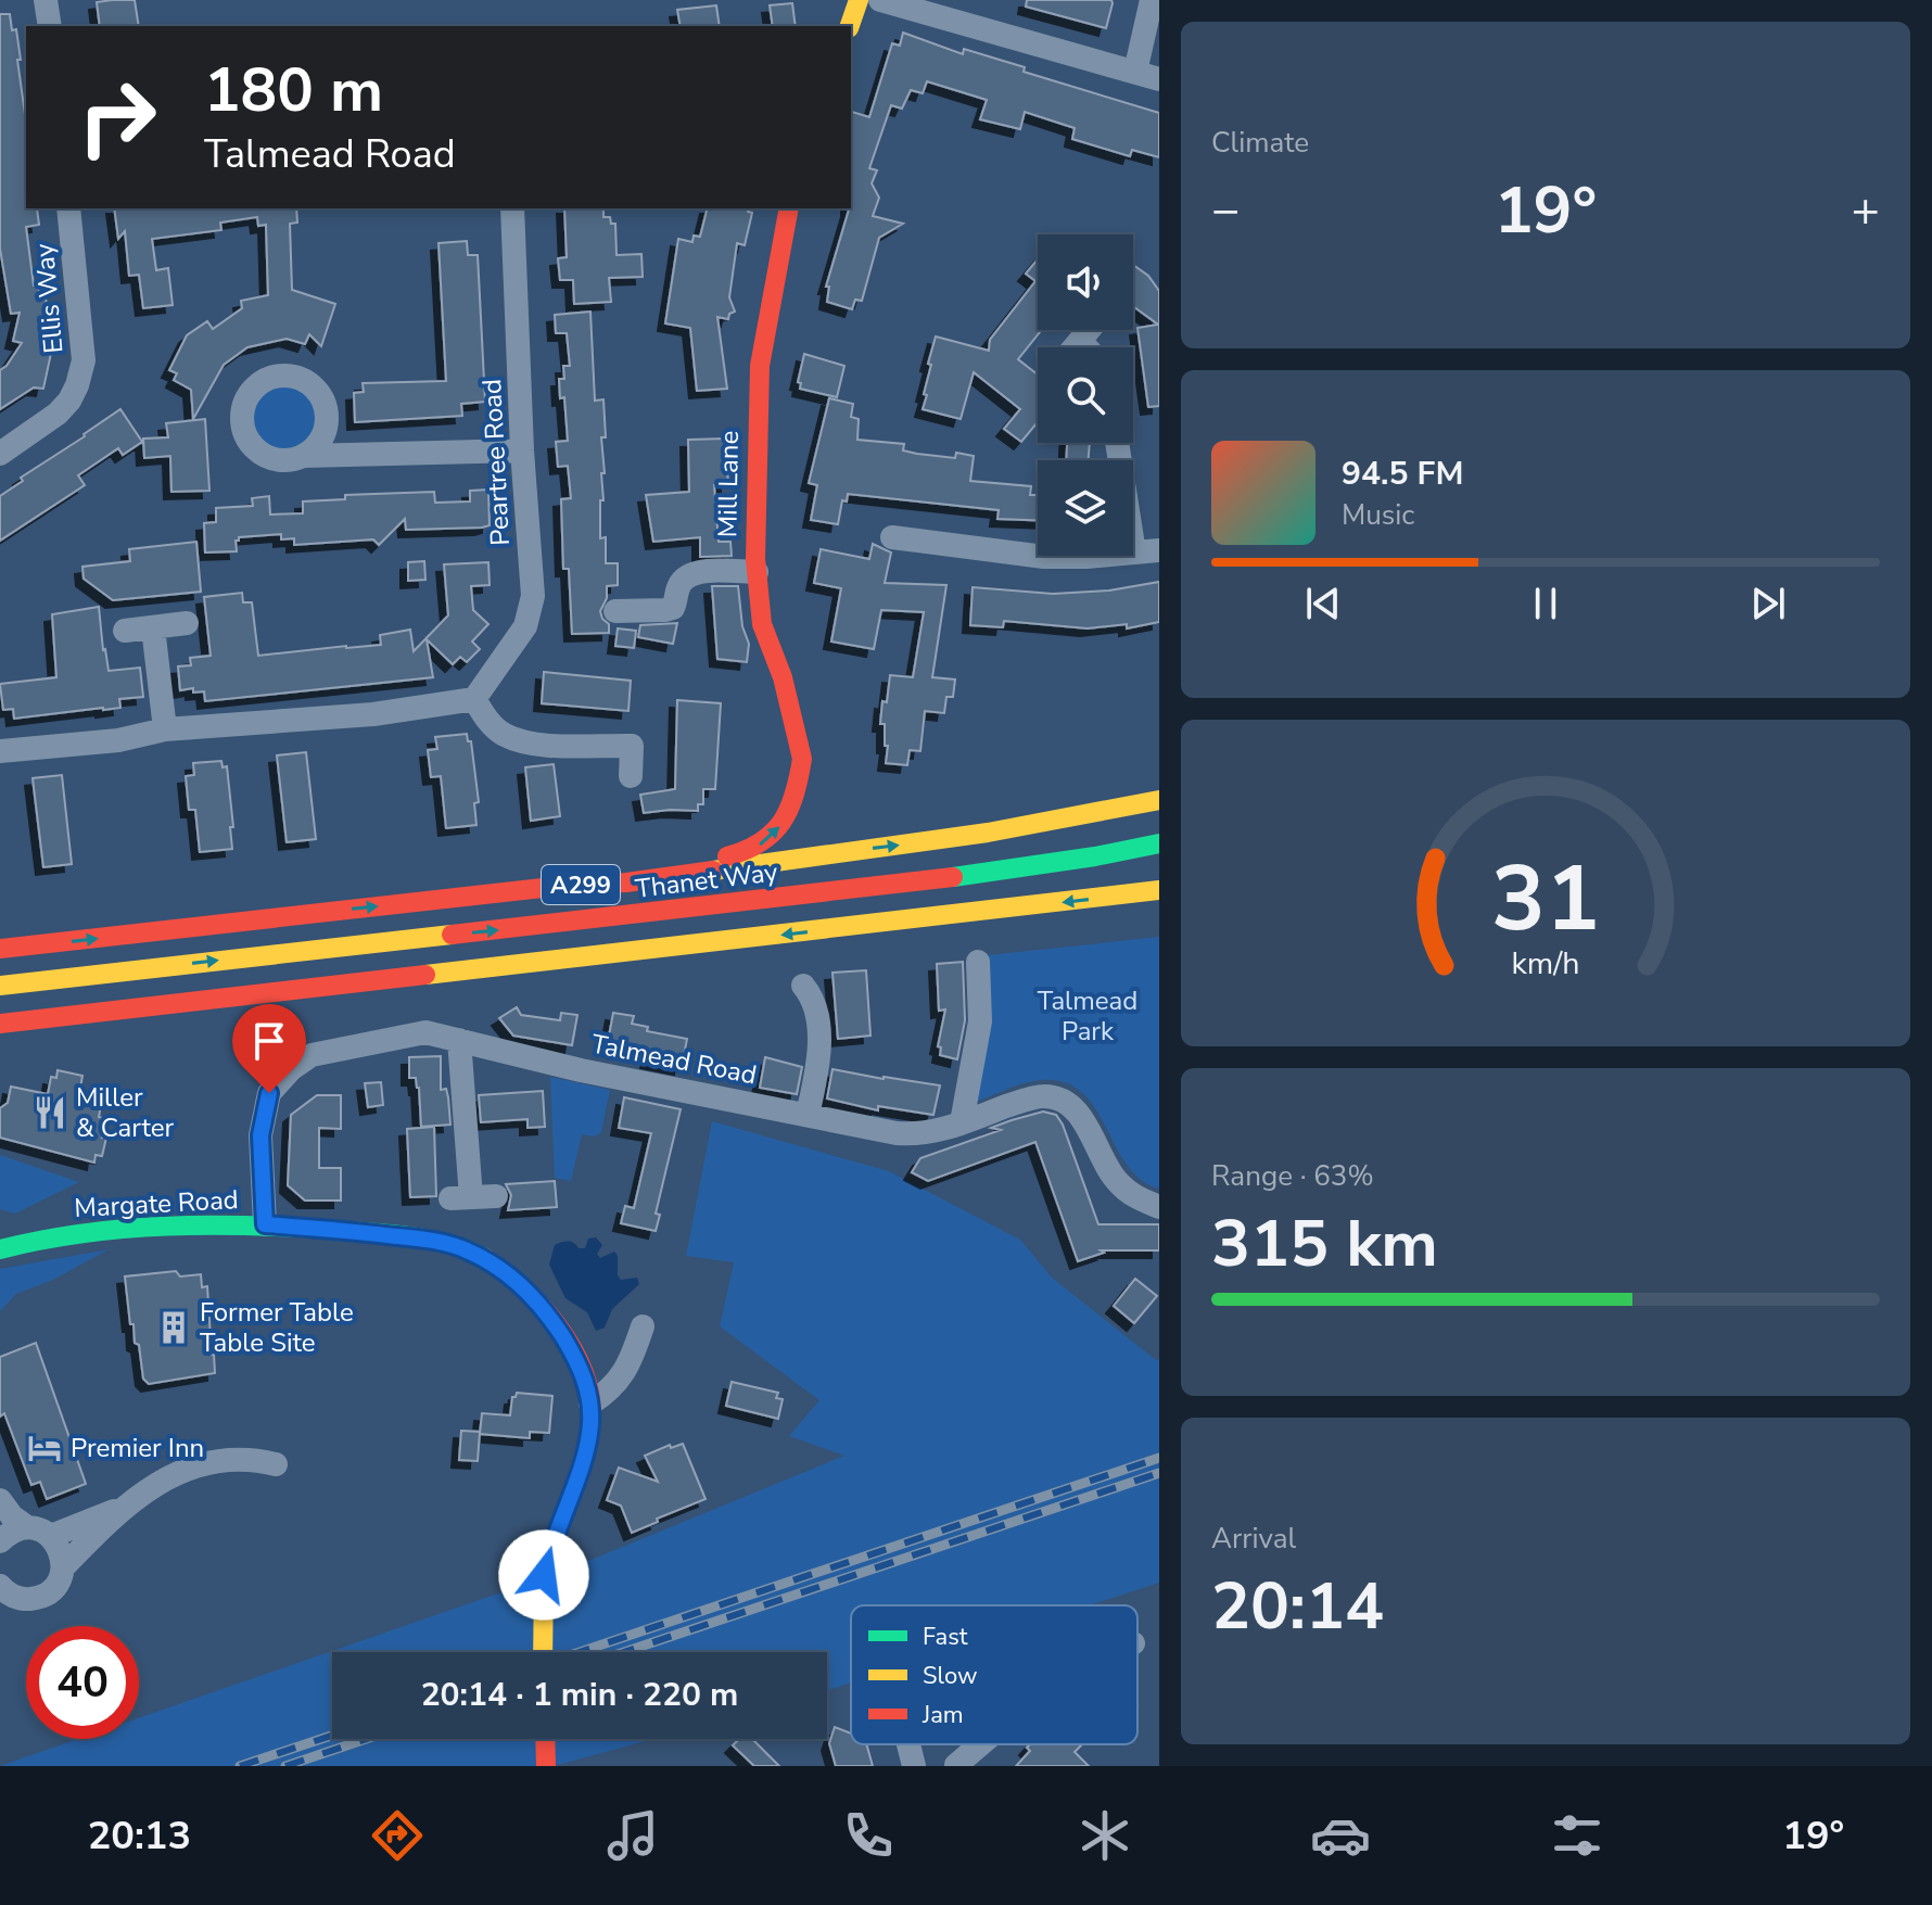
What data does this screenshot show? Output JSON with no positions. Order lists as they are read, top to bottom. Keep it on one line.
{"streets":{"main road":["Mill Lane","Thanet Way","A299","Margate Road"],"street":["Ellis Way","Peartree Road","Talmead Road"]},"crossings":[["Talmead Road","Margate Road"]],"parks":["Talmead Park"],"places":{"restaurant":["Miller & Carter"],"building":["Former Table Table Site"],"hotel":["Premier Inn"]},"legend":["Fast","Slow","Jam"],"page":{"tile":["Climate",["Range · 63%","315 km"],["Arrival","20:14"]],"turn":["180 m","Talmead Road"],"heat":["−","19°","+"],"song":["94.5 FM","Music"],"limit":"40","trip":"20:14 · 1 min · 220 m","tabs":["20:13","19°"],"gauge":["31","km/h"]}}
